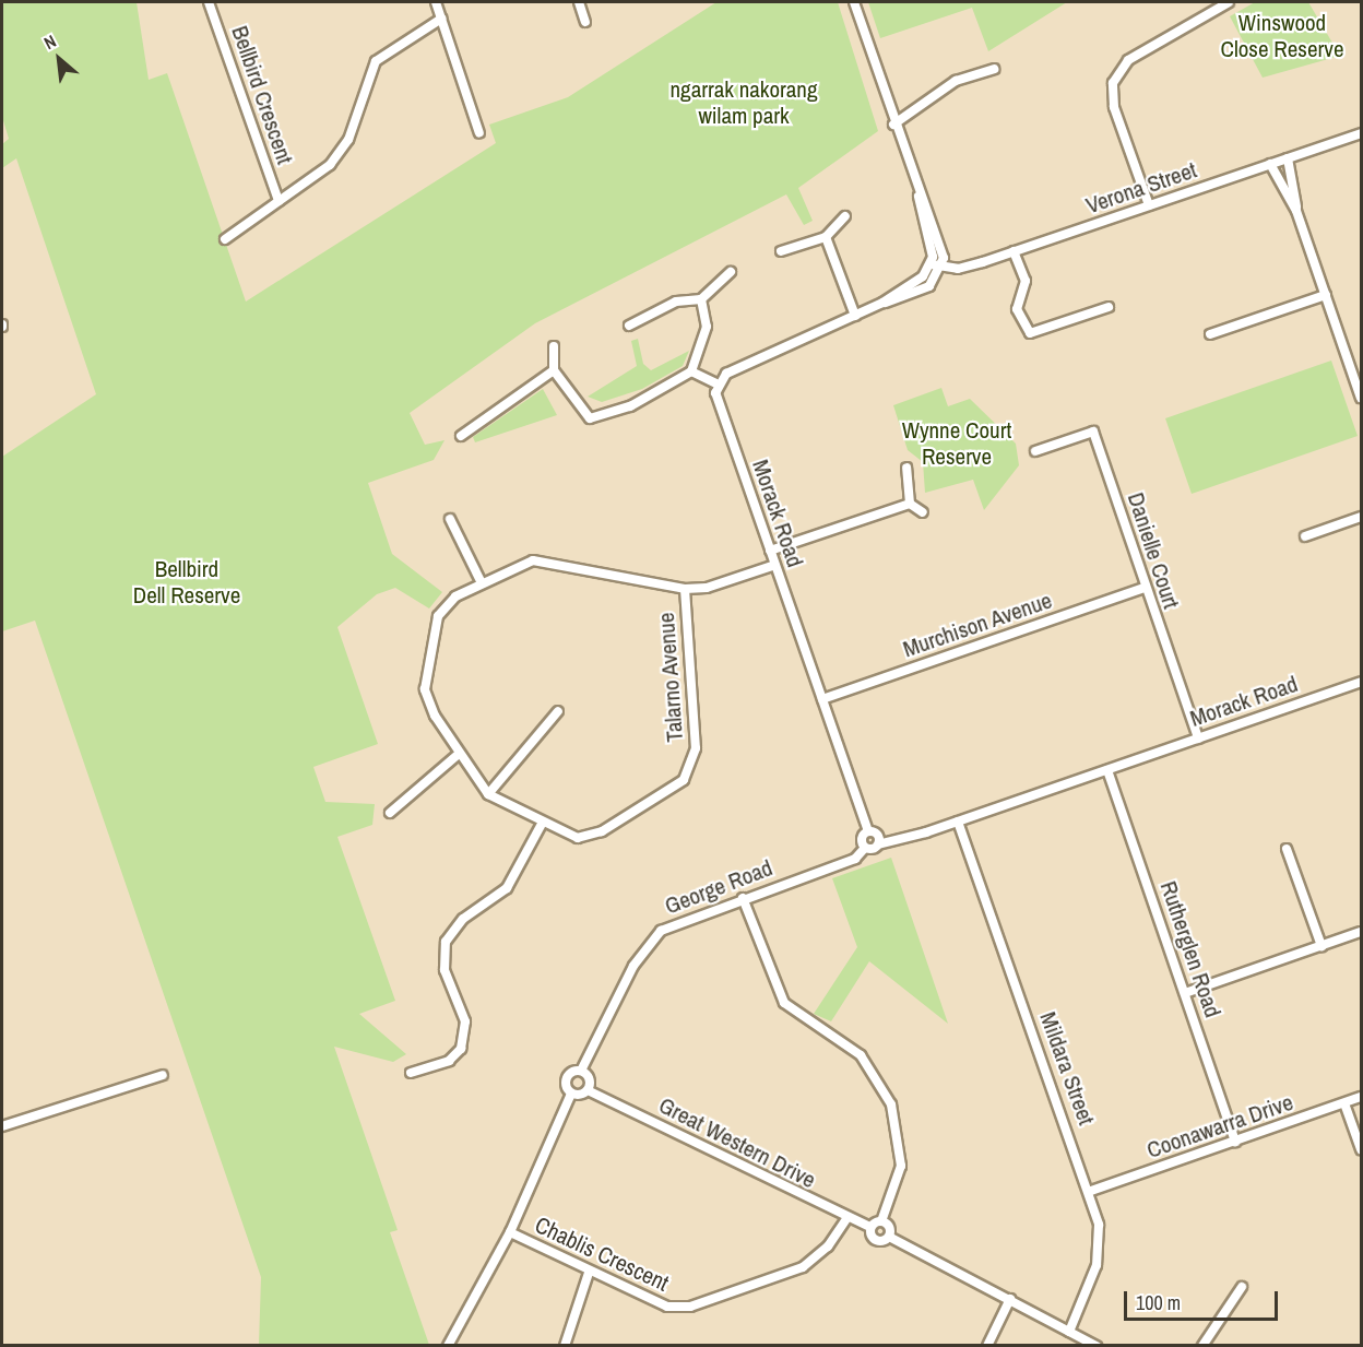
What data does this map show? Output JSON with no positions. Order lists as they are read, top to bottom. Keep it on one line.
{"streets":{"street":["Bellbird Crescent","Verona Street","Morack Road","Danielle Court","Murchison Avenue","Talarno Avenue","George Road","Rutherglen Road","Mildara Street","Coonawarra Drive","Great Western Drive","Chablis Crescent"]},"crossings":[["Morack Road","Danielle Court"],["Morack Road","Murchison Avenue"],["Morack Road","Talarno Avenue"],["Morack Road","George Road"],["Morack Road","Rutherglen Road"],["Morack Road","Mildara Street"],["Danielle Court","Murchison Avenue"],["Rutherglen Road","Coonawarra Drive"],["Mildara Street","Coonawarra Drive"],["Great Western Drive","Chablis Crescent"]],"parks":["Winswood Close Reserve","ngarrak nakorang wilam park","Wynne Court Reserve","Bellbird Dell Reserve"],"scale_bar":"100 m","north":"top left"}
